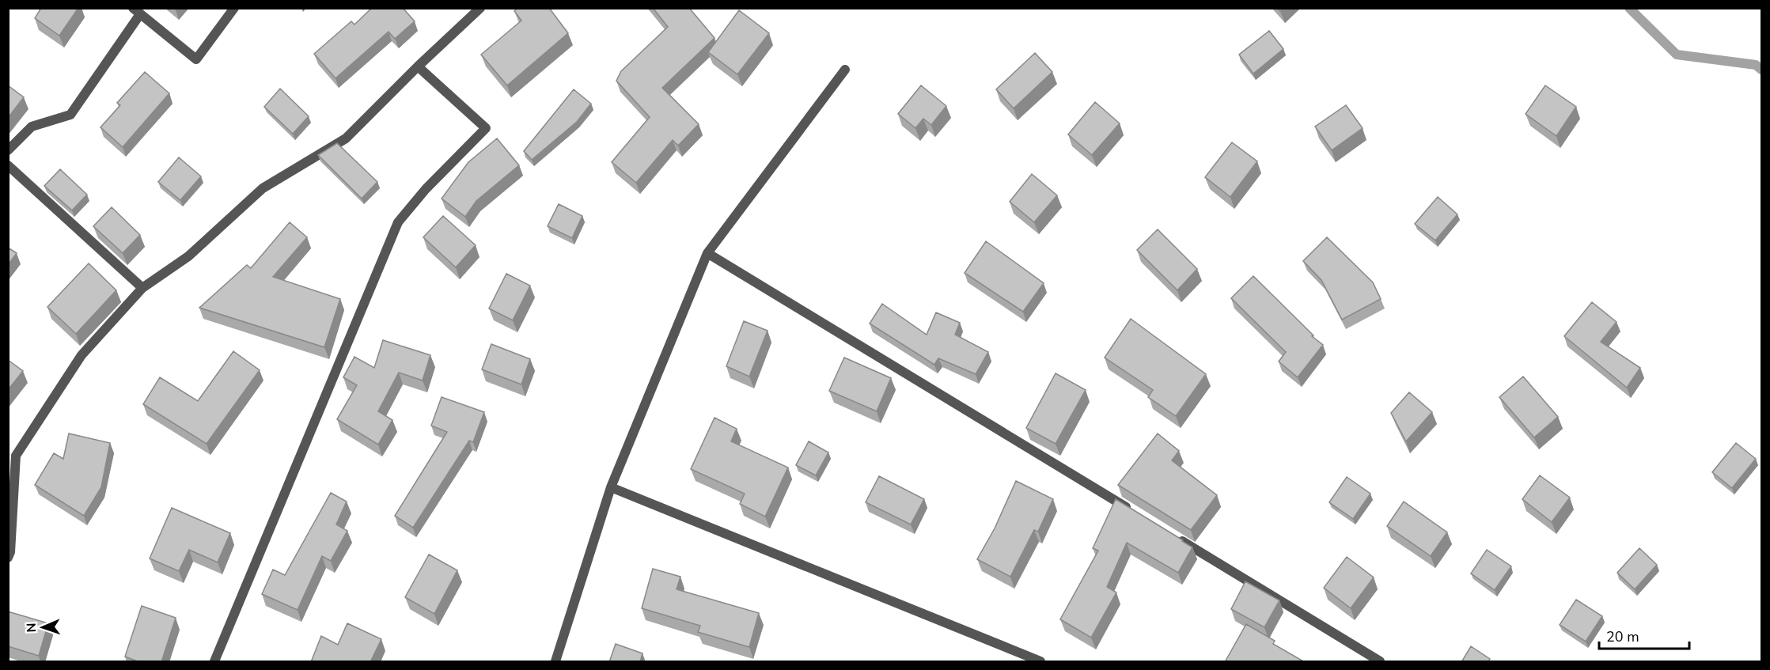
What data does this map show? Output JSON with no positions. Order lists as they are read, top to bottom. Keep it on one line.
{"scale_bar":"20 m","north":"left"}
